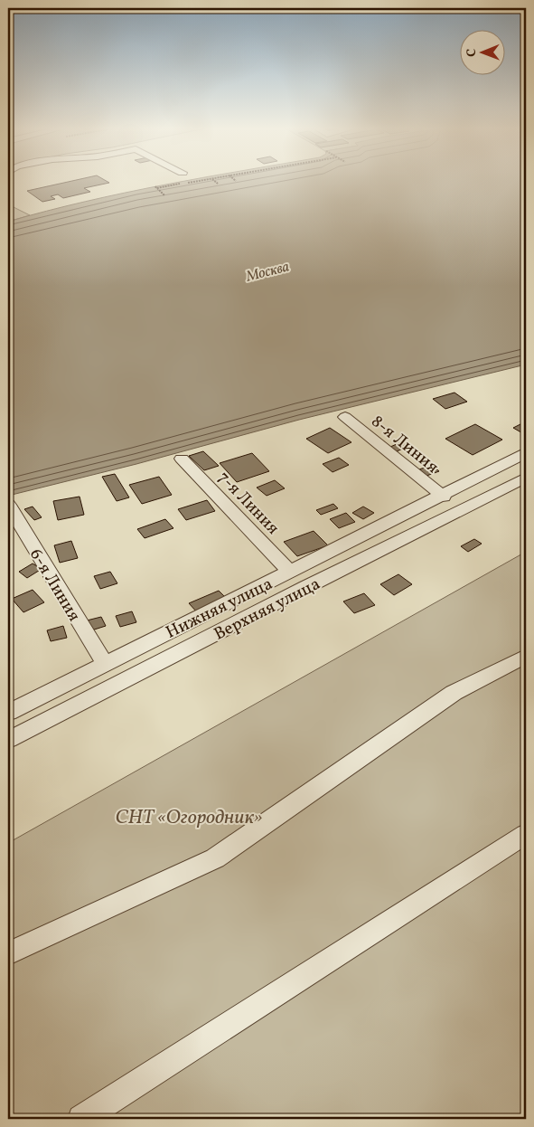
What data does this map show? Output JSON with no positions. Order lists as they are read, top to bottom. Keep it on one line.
{"streets":{"street":["8-я Линия","7-я Линия","6-я Линия","Нижняя улица","Верхняя улица"]},"crossings":[["8-я Линия","Нижняя улица"],["7-я Линия","Нижняя улица"],["6-я Линия","Нижняя улица"]],"water":["Москва"],"parks":["СНТ «Огородник»"],"north":"left"}
